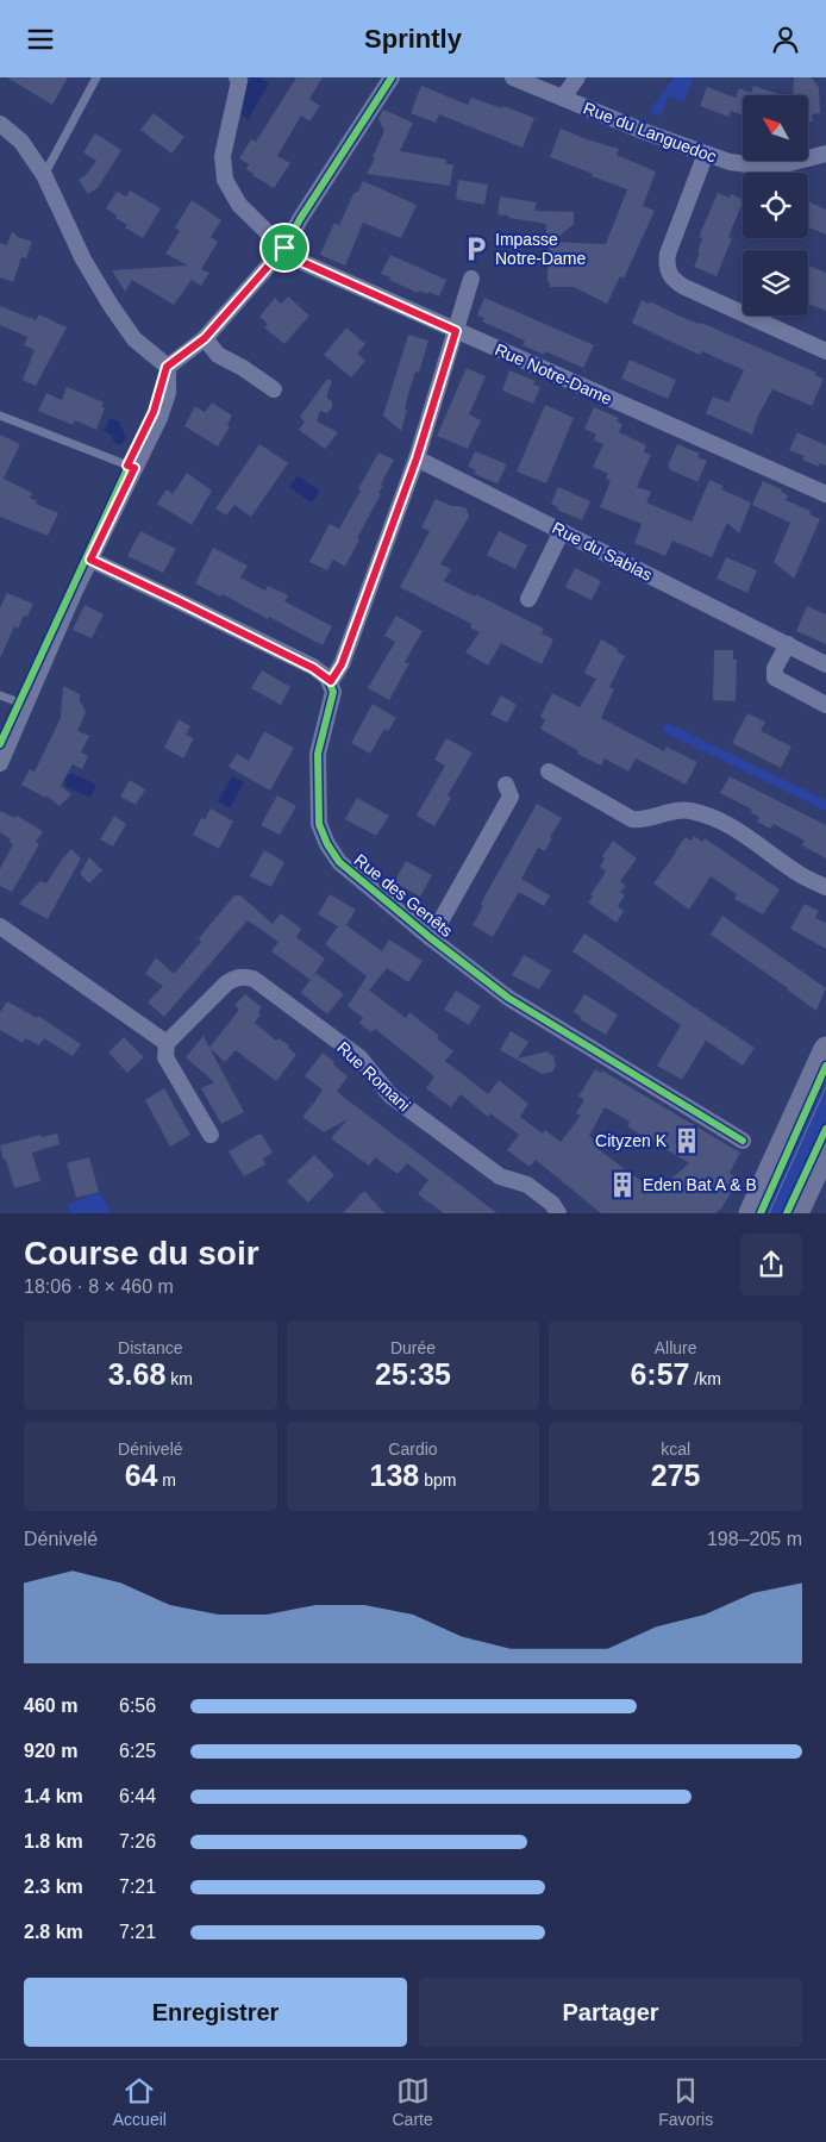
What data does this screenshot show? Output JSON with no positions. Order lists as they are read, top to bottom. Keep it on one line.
{"streets":{"street":["Rue du Languedoc","Rue Notre-Dame","Rue du Sablas","Rue des Genêts","Rue Romani"]},"places":{"parking":["Impasse Notre-Dame"],"building":["Cityzen K","Eden Bat A & B"]},"north":"top left","page":{"header":"Sprintly","heading":["Course du soir","18:06 · 8 × 460 m"],"stats":[["Distance","3.68 km"],["Durée","25:35"],["Allure","6:57 /km"],["Dénivelé","64 m"],["Cardio","138 bpm"],["kcal","275"]],"chart":["Dénivelé","198–205 m"],"list":[{"name":"460 m","note":"6:56"},{"name":"920 m","note":"6:25"},{"name":"1.4 km","note":"6:44"},{"name":"1.8 km","note":"7:26"},{"name":"2.3 km","note":"7:21"},{"name":"2.8 km","note":"7:21"}],"buttons":["Enregistrer","Partager"],"tabs":["Accueil","Carte","Favoris"]}}
